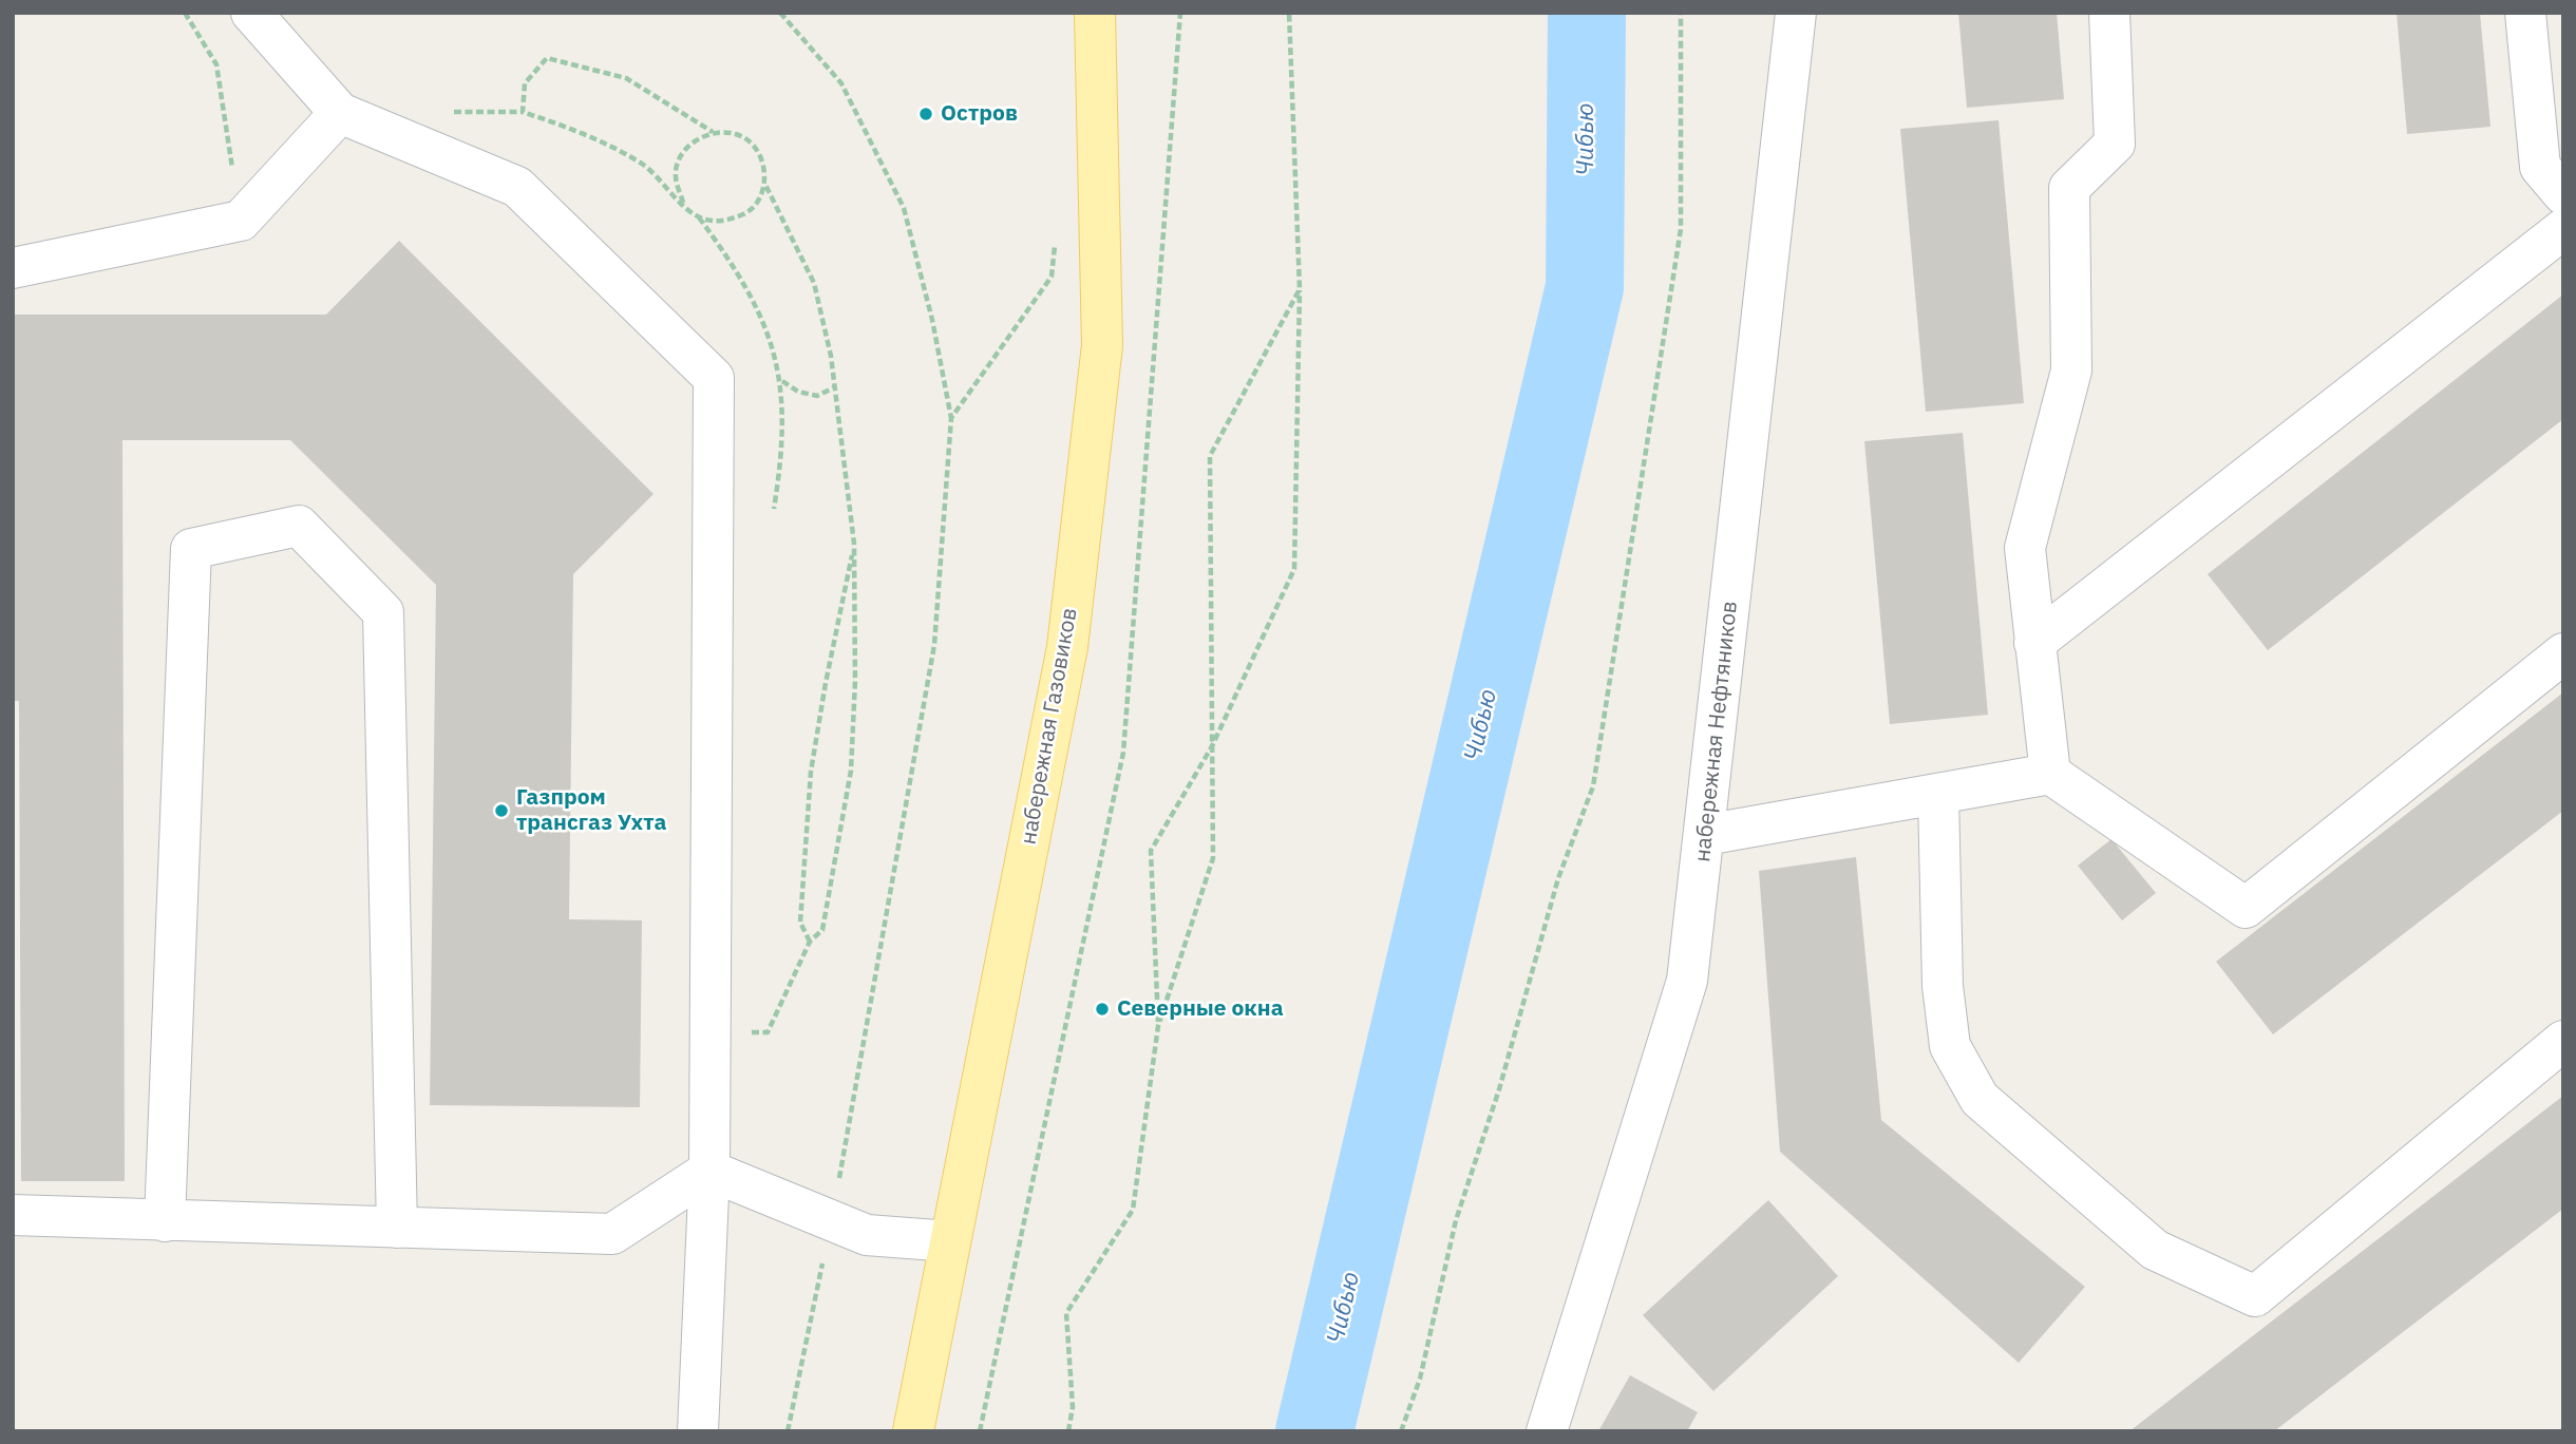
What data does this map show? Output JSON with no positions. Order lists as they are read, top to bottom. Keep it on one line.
{"streets":{"main road":["набережная Газовиков"],"street":["набережная Нефтяников"]},"water":["Чибью"],"places":["Остров","Газпром трансгаз Ухта","Северные окна"]}
